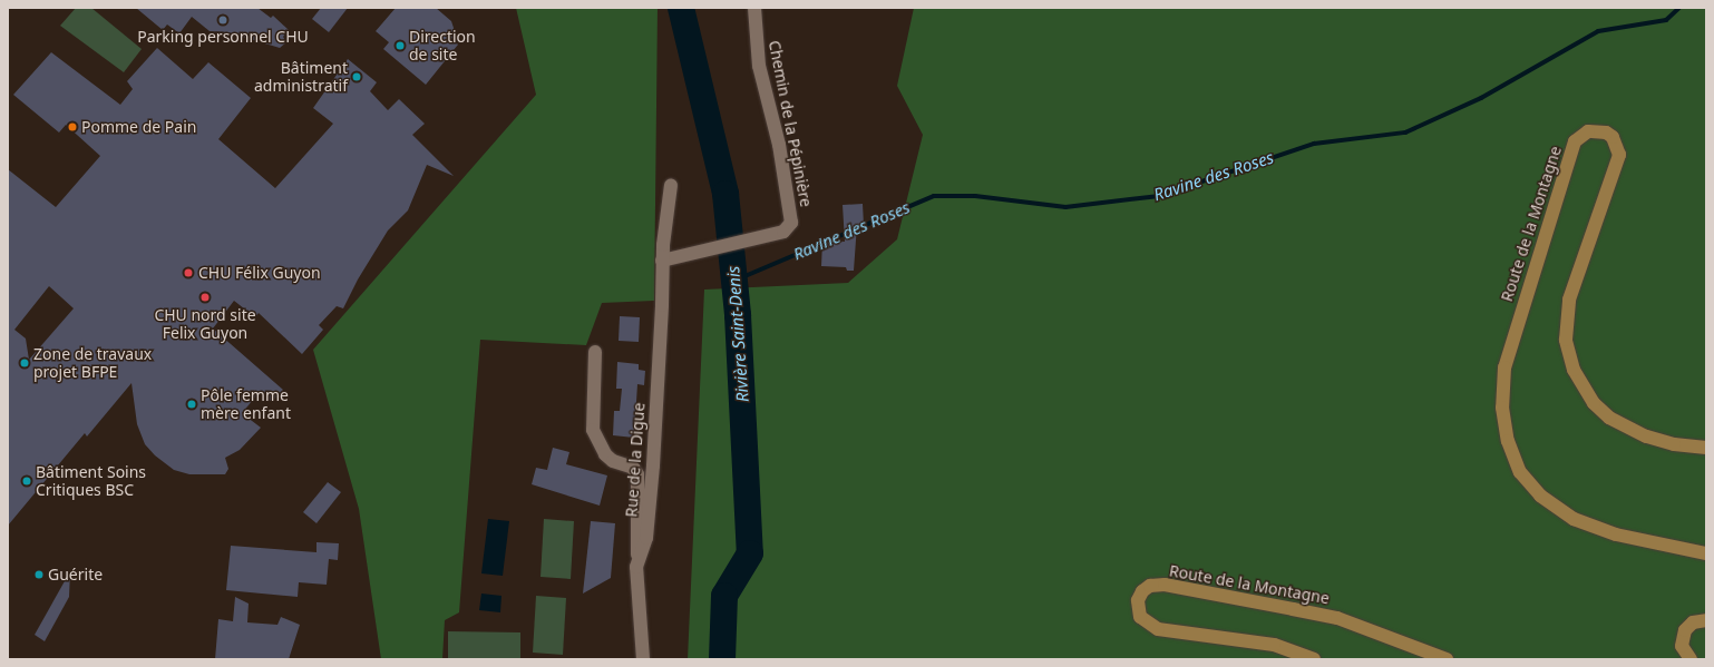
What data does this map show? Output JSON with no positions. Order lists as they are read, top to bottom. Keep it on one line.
{"streets":{"main road":["Route de la Montagne"],"street":["Chemin de la Pépinière","Rue de la Digue"]},"crossings":[["Chemin de la Pépinière","Rue de la Digue"]],"water":["Ravine des Roses","Rivière Saint-Denis"],"places":["Parking personnel CHU","Direction de site","Bâtiment administratif","Pomme de Pain","CHU Félix Guyon","CHU nord site Felix Guyon","Zone de travaux projet BFPE","Pôle femme mère enfant","Bâtiment Soins Critiques BSC","Guérite"]}
